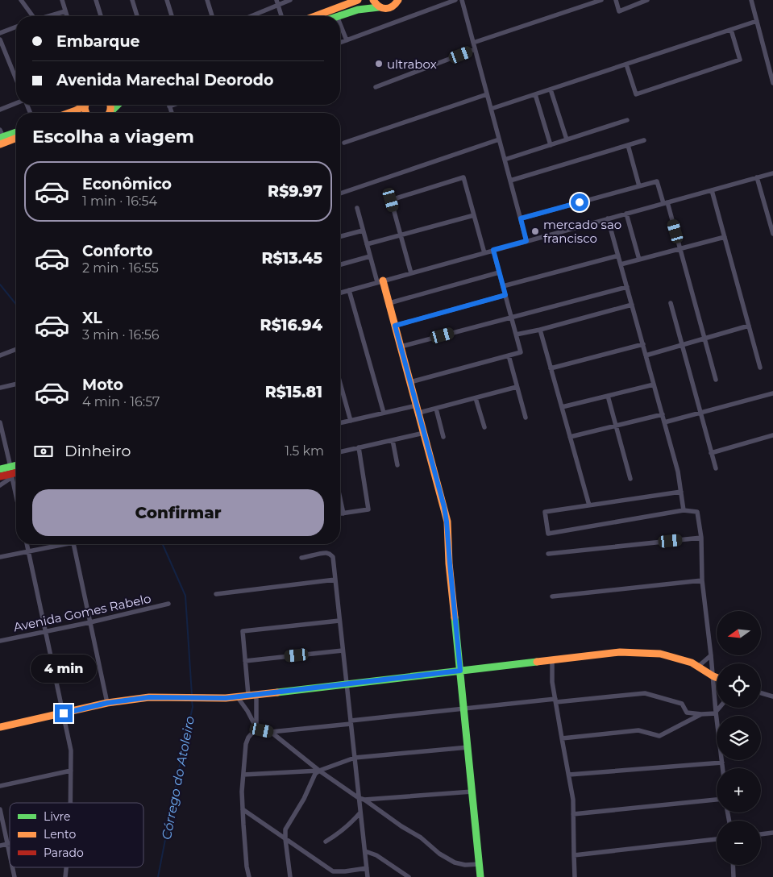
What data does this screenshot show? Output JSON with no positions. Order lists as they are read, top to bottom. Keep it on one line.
{"streets":{"street":["Avenida Gomes Rabelo"]},"water":["Córrego do Atoleiro"],"places":["ultrabox","mercado sao francisco"],"legend":["Livre","Lento","Parado"],"north":"left","page":{"banner":["Embarque","Avenida Marechal Deorodo"],"heading":"Escolha a viagem","list":[{"name":"Econômico","note":"1 min · 16:54","value":"R$9.97"},{"name":"Conforto","note":"2 min · 16:55","value":"R$13.45"},{"name":"XL","note":"3 min · 16:56","value":"R$16.94"},{"name":"Moto","note":"4 min · 16:57","value":"R$15.81"}],"pay":["Dinheiro","1.5 km"],"buttons":"Confirmar","map_buttons":["+","−"],"bubble":"4 min"}}
